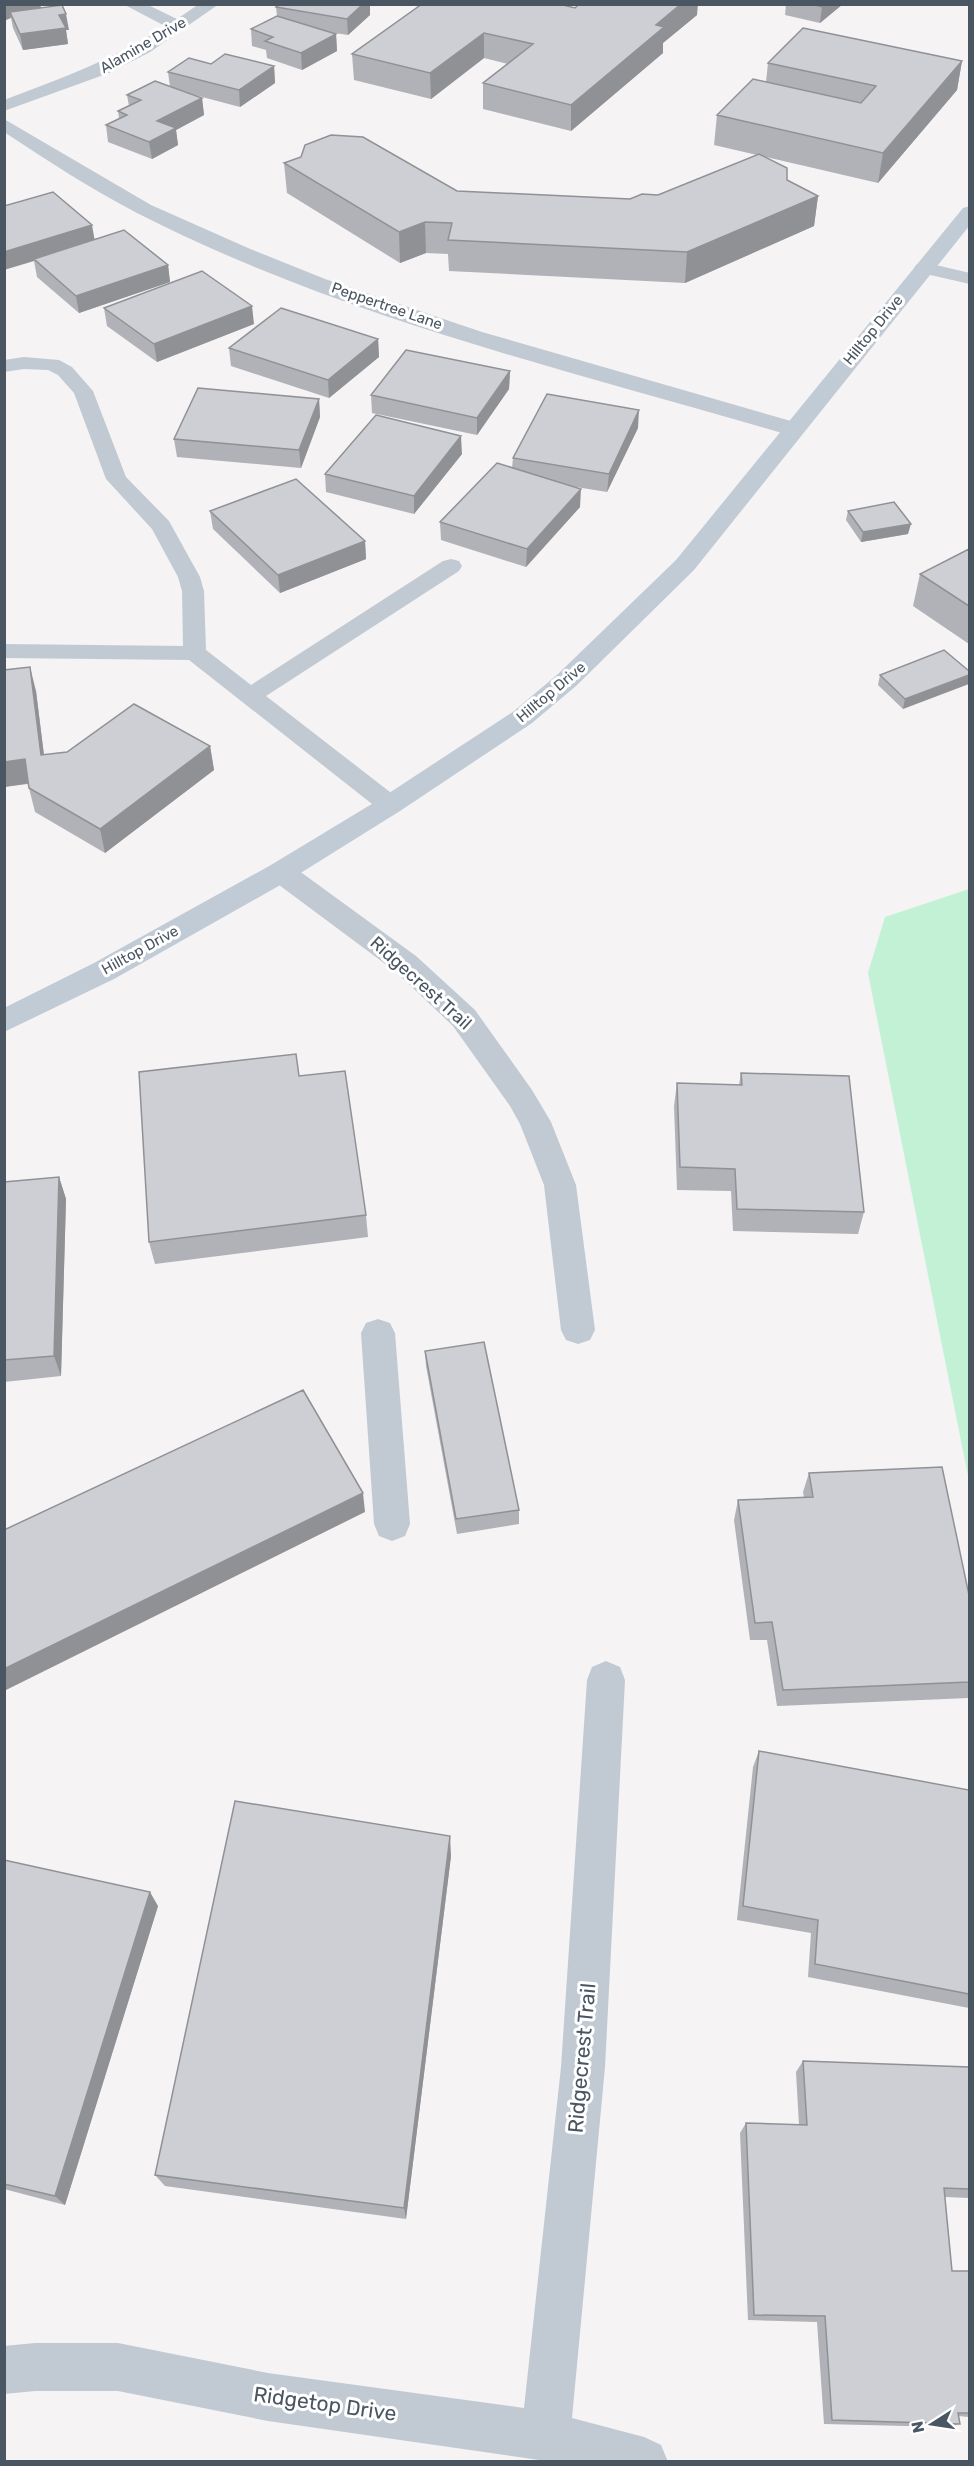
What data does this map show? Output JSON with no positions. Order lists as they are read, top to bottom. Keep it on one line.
{"streets":{"main road":["Hilltop Drive"],"street":["Alamine Drive","Peppertree Lane","Ridgecrest Trail","Ridgetop Drive"]},"crossings":[["Peppertree Lane","Hilltop Drive"],["Hilltop Drive","Ridgecrest Trail"],["Ridgecrest Trail","Ridgetop Drive"]],"north":"left"}
